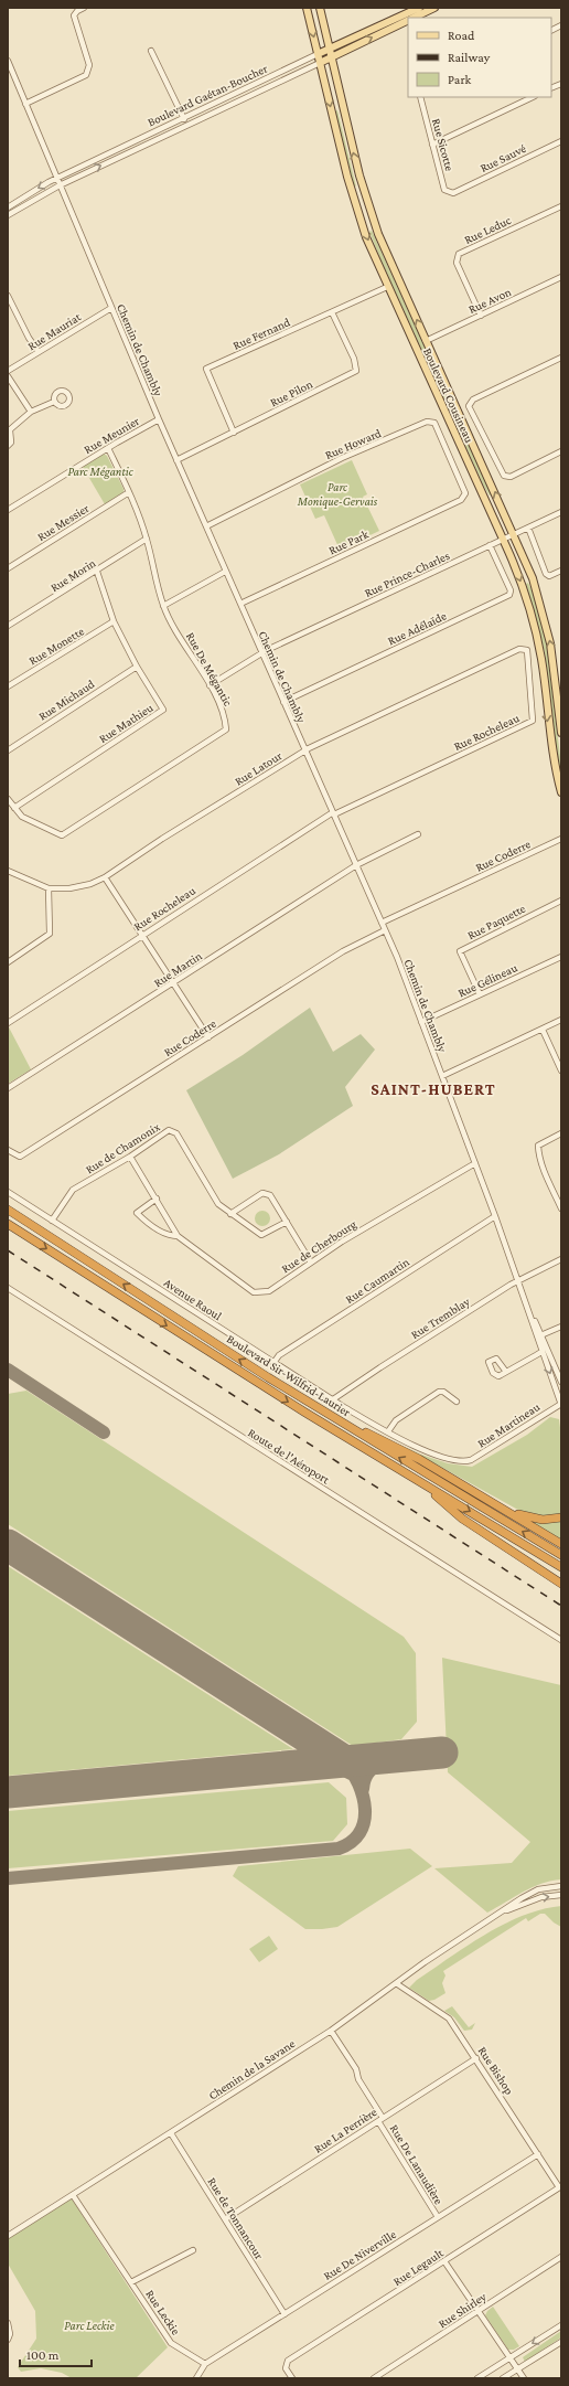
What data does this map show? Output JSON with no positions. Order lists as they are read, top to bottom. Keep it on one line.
{"streets":{"highway":["Boulevard Sir-Wilfrid-Laurier"],"main road":["Boulevard Gaétan-Boucher","Boulevard Cousineau"],"street":["Rue Sicotte","Rue Sauvé","Rue Leduc","Rue Avon","Rue Mauriat","Rue Fernand","Chemin de Chambly","Rue Pilon","Rue Meunier","Rue Howard","Rue Messier","Rue Park","Rue Prince-Charles","Rue Morin","Rue Adélaïde","Rue Monette","Rue De Mégantic","Rue Michaud","Rue Mathieu","Rue Rocheleau","Rue Latour","Rue Coderre","Rue Paquette","Rue Martin","Rue Gélineau","Rue de Chamonix","Rue de Cherbourg","Rue Caumartin","Avenue Raoul","Rue Tremblay","Rue Martineau","Route de l'Aéroport","Chemin de la Savane","Rue Bishop","Rue La Perrière","Rue De Lanaudière","Rue de Tonnancour","Rue De Niverville","Rue Legault","Rue Shirley","Rue Leckie"]},"crossings":[["Boulevard Gaétan-Boucher","Chemin de Chambly"],["Boulevard Gaétan-Boucher","Boulevard Cousineau"],["Rue Sicotte","Rue Sauvé"],["Rue Leduc","Rue Avon"],["Rue Avon","Boulevard Cousineau"],["Rue Mauriat","Chemin de Chambly"],["Rue Fernand","Rue Pilon"],["Rue Fernand","Boulevard Cousineau"],["Chemin de Chambly","Rue Pilon"],["Chemin de Chambly","Rue Meunier"],["Chemin de Chambly","Rue Howard"],["Chemin de Chambly","Rue Park"],["Chemin de Chambly","Rue Prince-Charles"],["Chemin de Chambly","Rue Adélaïde"],["Chemin de Chambly","Rue Rocheleau"],["Chemin de Chambly","Rue Latour"],["Chemin de Chambly","Rue Coderre"],["Chemin de Chambly","Rue Martin"],["Chemin de Chambly","Rue Gélineau"],["Chemin de Chambly","Rue de Cherbourg"],["Chemin de Chambly","Rue Caumartin"],["Chemin de Chambly","Rue Tremblay"],["Chemin de Chambly","Rue Martineau"],["Boulevard Cousineau","Rue Prince-Charles"],["Rue Meunier","Rue De Mégantic"],["Rue Howard","Rue Park"],["Rue Messier","Rue De Mégantic"],["Rue Prince-Charles","Rue Adélaïde"],["Rue Prince-Charles","Rue De Mégantic"],["Rue Morin","Rue De Mégantic"],["Rue Morin","Rue Mathieu"],["Rue Monette","Rue Mathieu"],["Rue De Mégantic","Rue Mathieu"],["Rue Michaud","Rue Mathieu"],["Rue Rocheleau","Rue Latour"],["Rue Paquette","Rue Gélineau"],["Rue de Chamonix","Rue de Cherbourg"],["Rue de Chamonix","Avenue Raoul"],["Rue Caumartin","Avenue Raoul"],["Avenue Raoul","Rue Tremblay"],["Avenue Raoul","Rue Martineau"],["Chemin de la Savane","Rue Bishop"],["Chemin de la Savane","Rue De Lanaudière"],["Chemin de la Savane","Rue de Tonnancour"],["Chemin de la Savane","Rue Leckie"],["Rue Bishop","Rue La Perrière"],["Rue Bishop","Rue De Niverville"],["Rue Bishop","Rue Legault"],["Rue La Perrière","Rue De Lanaudière"],["Rue La Perrière","Rue de Tonnancour"],["Rue De Lanaudière","Rue De Niverville"],["Rue de Tonnancour","Rue De Niverville"],["Rue De Niverville","Rue Leckie"]],"districts":["SAINT-HUBERT"],"parks":["Parc Mégantic","Parc Monique-Gervais","Parc Leckie"],"legend":["Road","Railway","Park"],"scale_bar":"100 m"}
